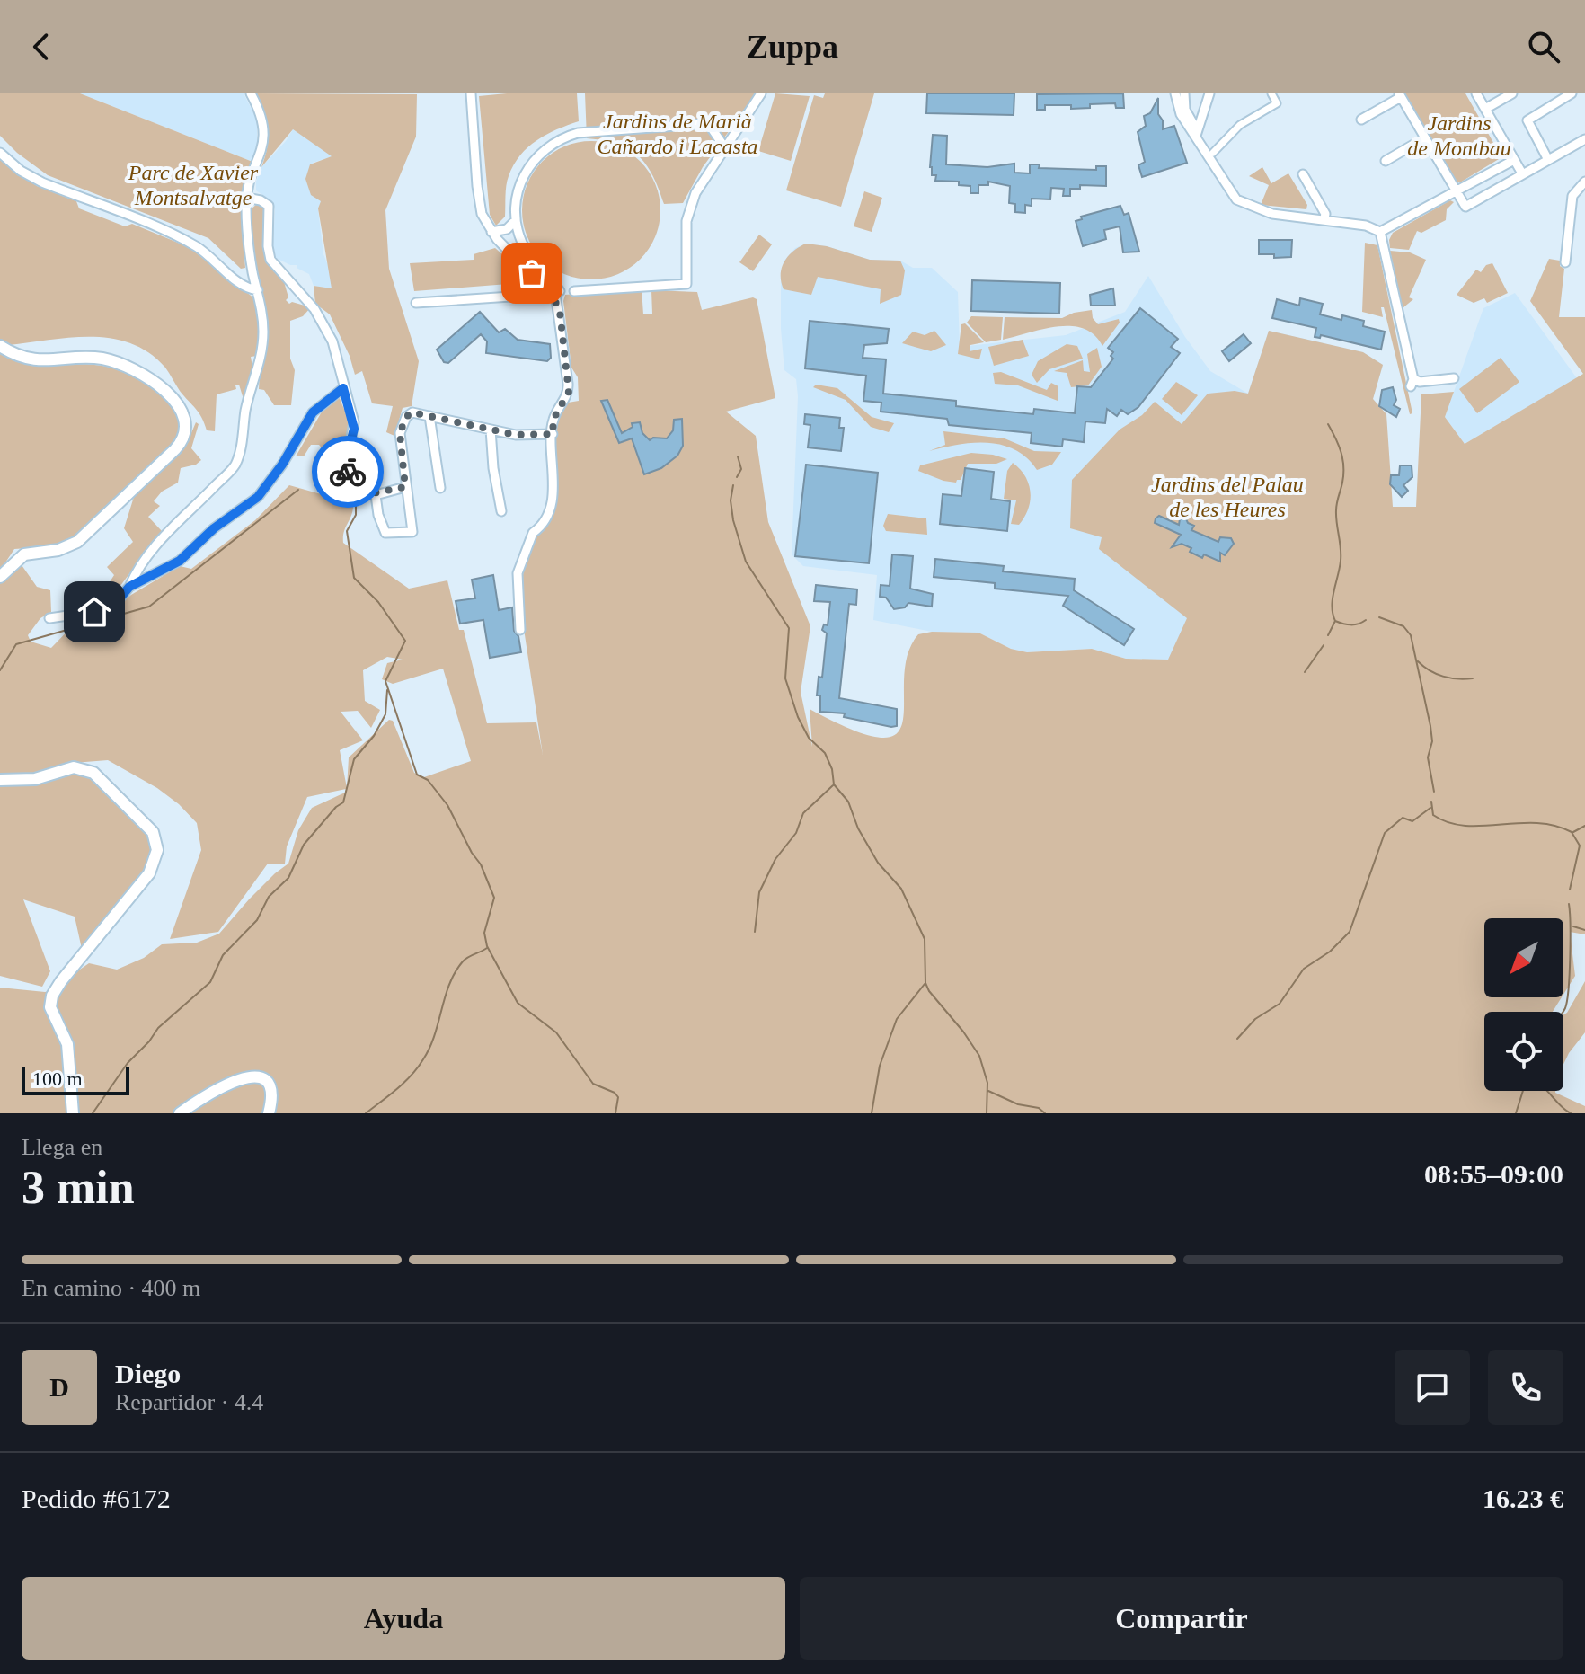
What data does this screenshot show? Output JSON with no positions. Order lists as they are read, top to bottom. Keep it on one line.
{"parks":["Jardins de Marià Cañardo i Lacasta","Jardins de Montbau","Parc de Xavier Montsalvatge","Jardins del Palau de les Heures"],"scale_bar":"100 m","north":"bottom left","page":{"header":"Zuppa","scale":"100 m","heading":["3 min","Llega en","08:55–09:00"],"panel":["Diego","Repartidor · 4.4","Pedido #6172","16.23 €"],"bar":"En camino · 400 m","round":"D","buttons":["Ayuda","Compartir"]}}
